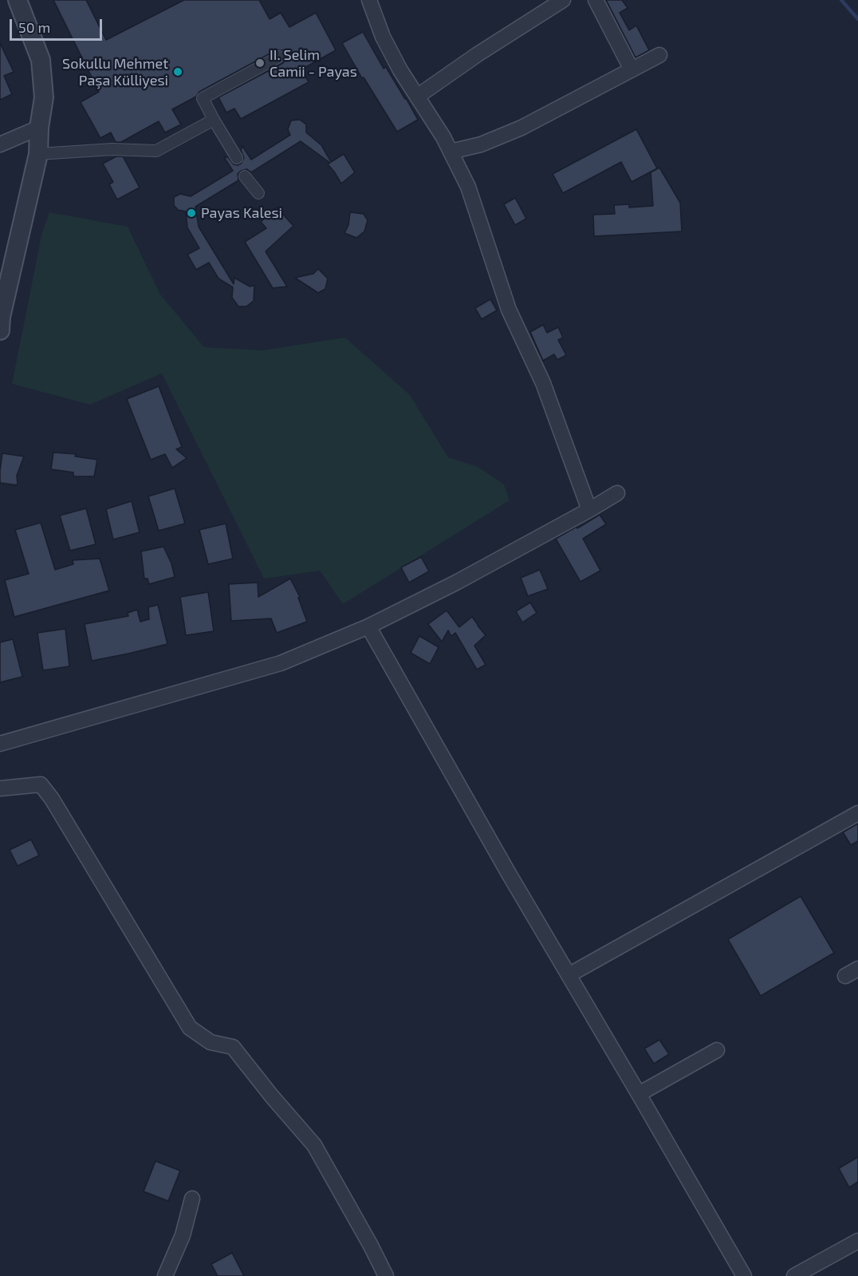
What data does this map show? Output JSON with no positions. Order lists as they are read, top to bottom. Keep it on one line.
{"places":["II. Selim Camii - Payas","Sokullu Mehmet Paşa Külliyesi","Payas Kalesi"],"scale_bar":"50 m"}
